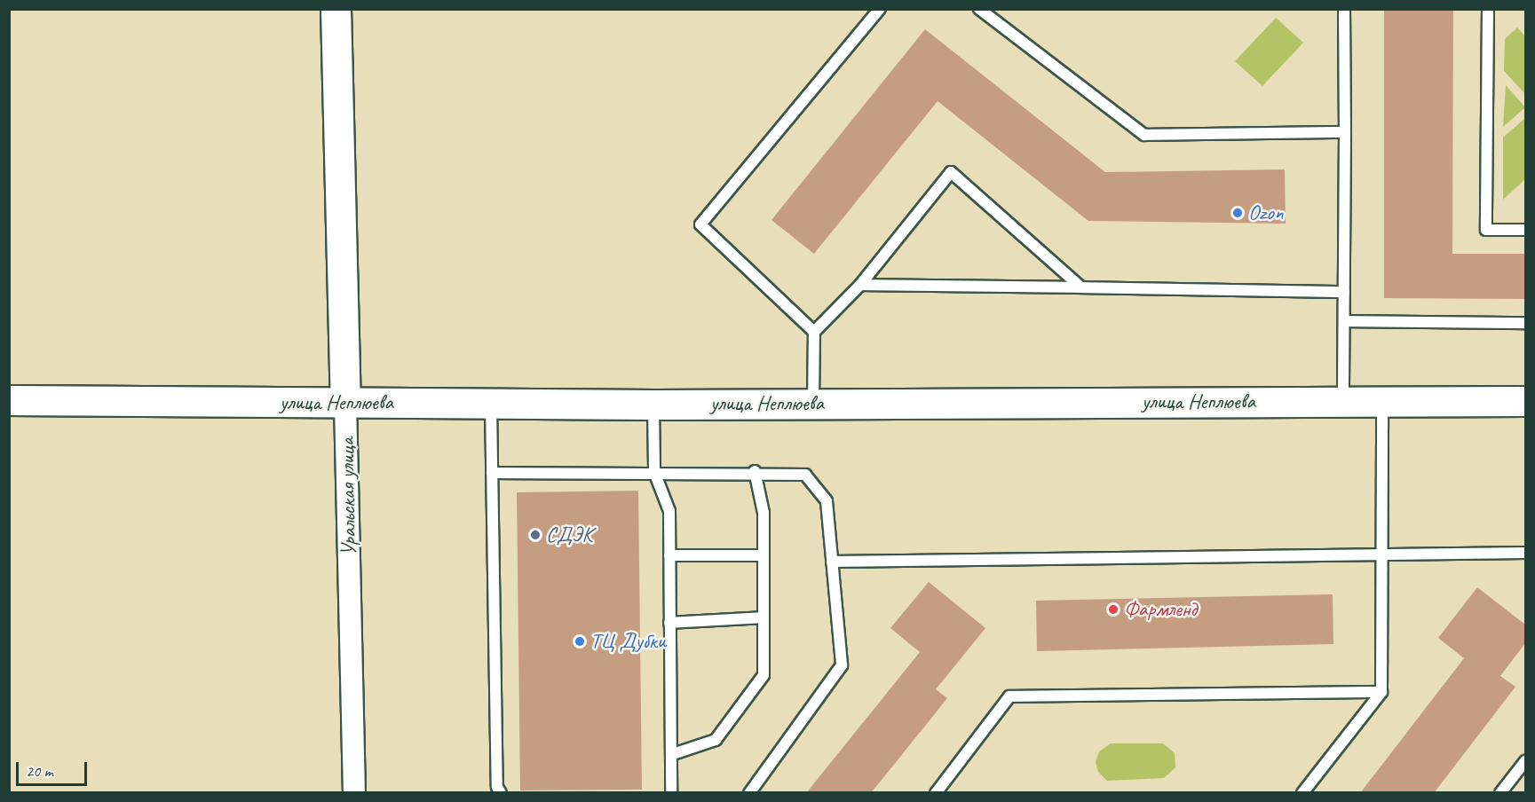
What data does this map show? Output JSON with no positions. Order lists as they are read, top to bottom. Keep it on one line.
{"streets":{"main road":["улица Неплюева","Уральская улица"]},"crossings":[["улица Неплюева","Уральская улица"]],"places":["Ozon","СДЭК","Фармленд","ТЦ Дубки"],"scale_bar":"20 m"}
